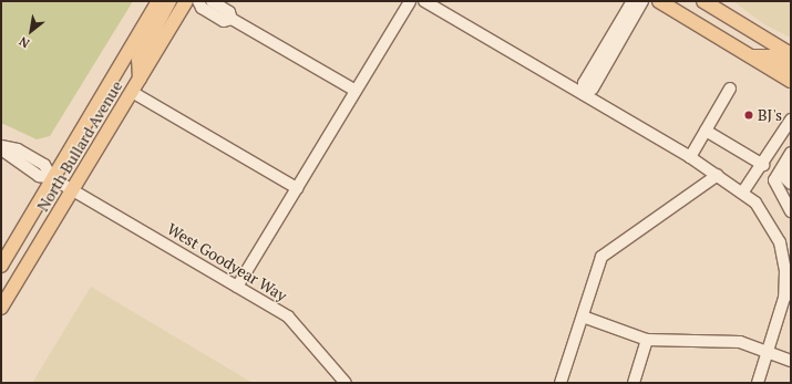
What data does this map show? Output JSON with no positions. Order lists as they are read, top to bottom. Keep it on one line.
{"streets":{"main road":["North Bullard Avenue"],"street":["West Goodyear Way"]},"crossings":[["North Bullard Avenue","West Goodyear Way"]],"places":["BJ's"],"north":"bottom left"}
